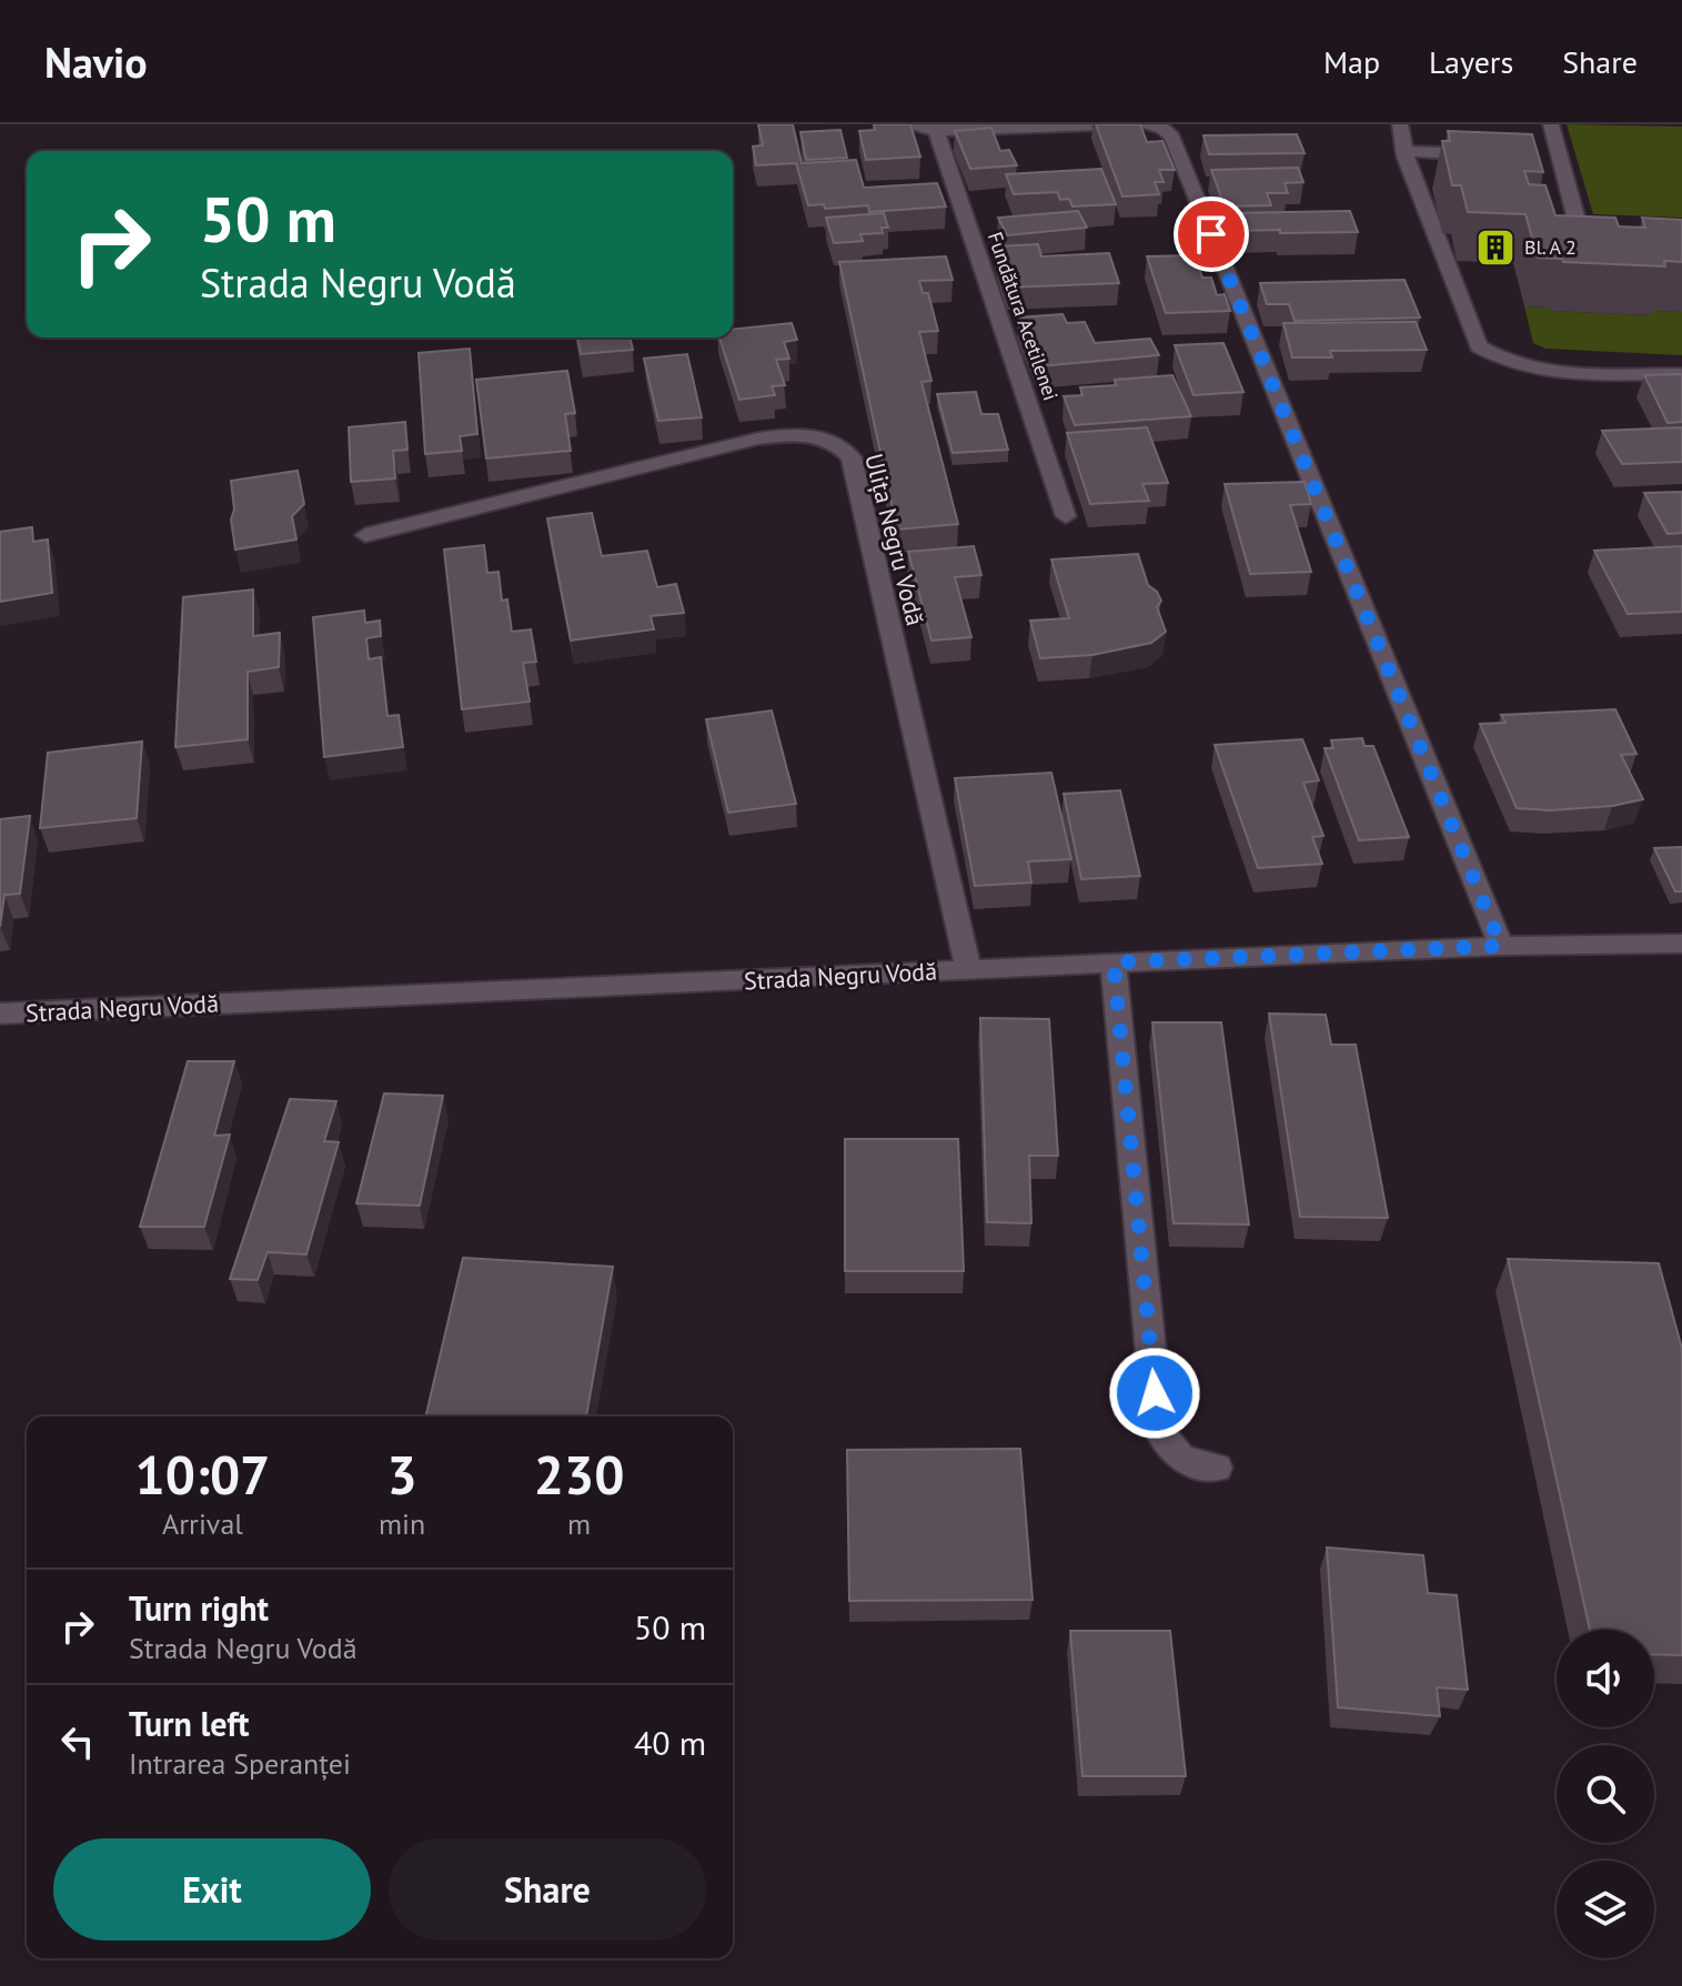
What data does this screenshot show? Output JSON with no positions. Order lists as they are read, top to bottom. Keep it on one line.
{"streets":{"street":["Fundătura Acetilenei","Ulița Negru Vodă","Strada Negru Vodă"]},"crossings":[["Ulița Negru Vodă","Strada Negru Vodă"]],"places":{"building":["Bl. A 2"]},"page":{"header":"Navio","nav":["Map","Layers","Share"],"turn":["50 m","Strada Negru Vodă"],"eta":["10:07","Arrival","3","min","230","m"],"list":[{"name":"Turn right","note":"Strada Negru Vodă","value":"50 m"},{"name":"Turn left","note":"Intrarea Speranței","value":"40 m"}],"buttons":["Exit","Share"]}}
